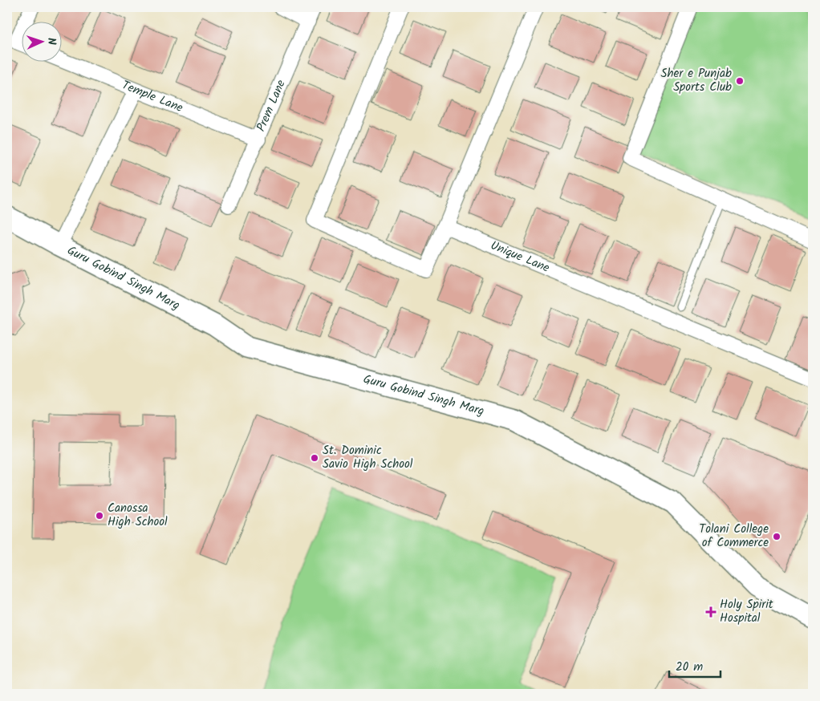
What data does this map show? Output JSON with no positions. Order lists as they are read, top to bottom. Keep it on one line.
{"streets":{"street":["Temple Lane","Prem Lane","Unique Lane","Guru Gobind Singh Marg"]},"crossings":[["Temple Lane","Prem Lane"]],"places":{"other":["Sher e Punjab Sports Club","St. Dominic Savio High School","Canossa High School","Tolani College of Commerce"],"health":["Holy Spirit Hospital"]},"scale_bar":"20 m","north":"right"}
